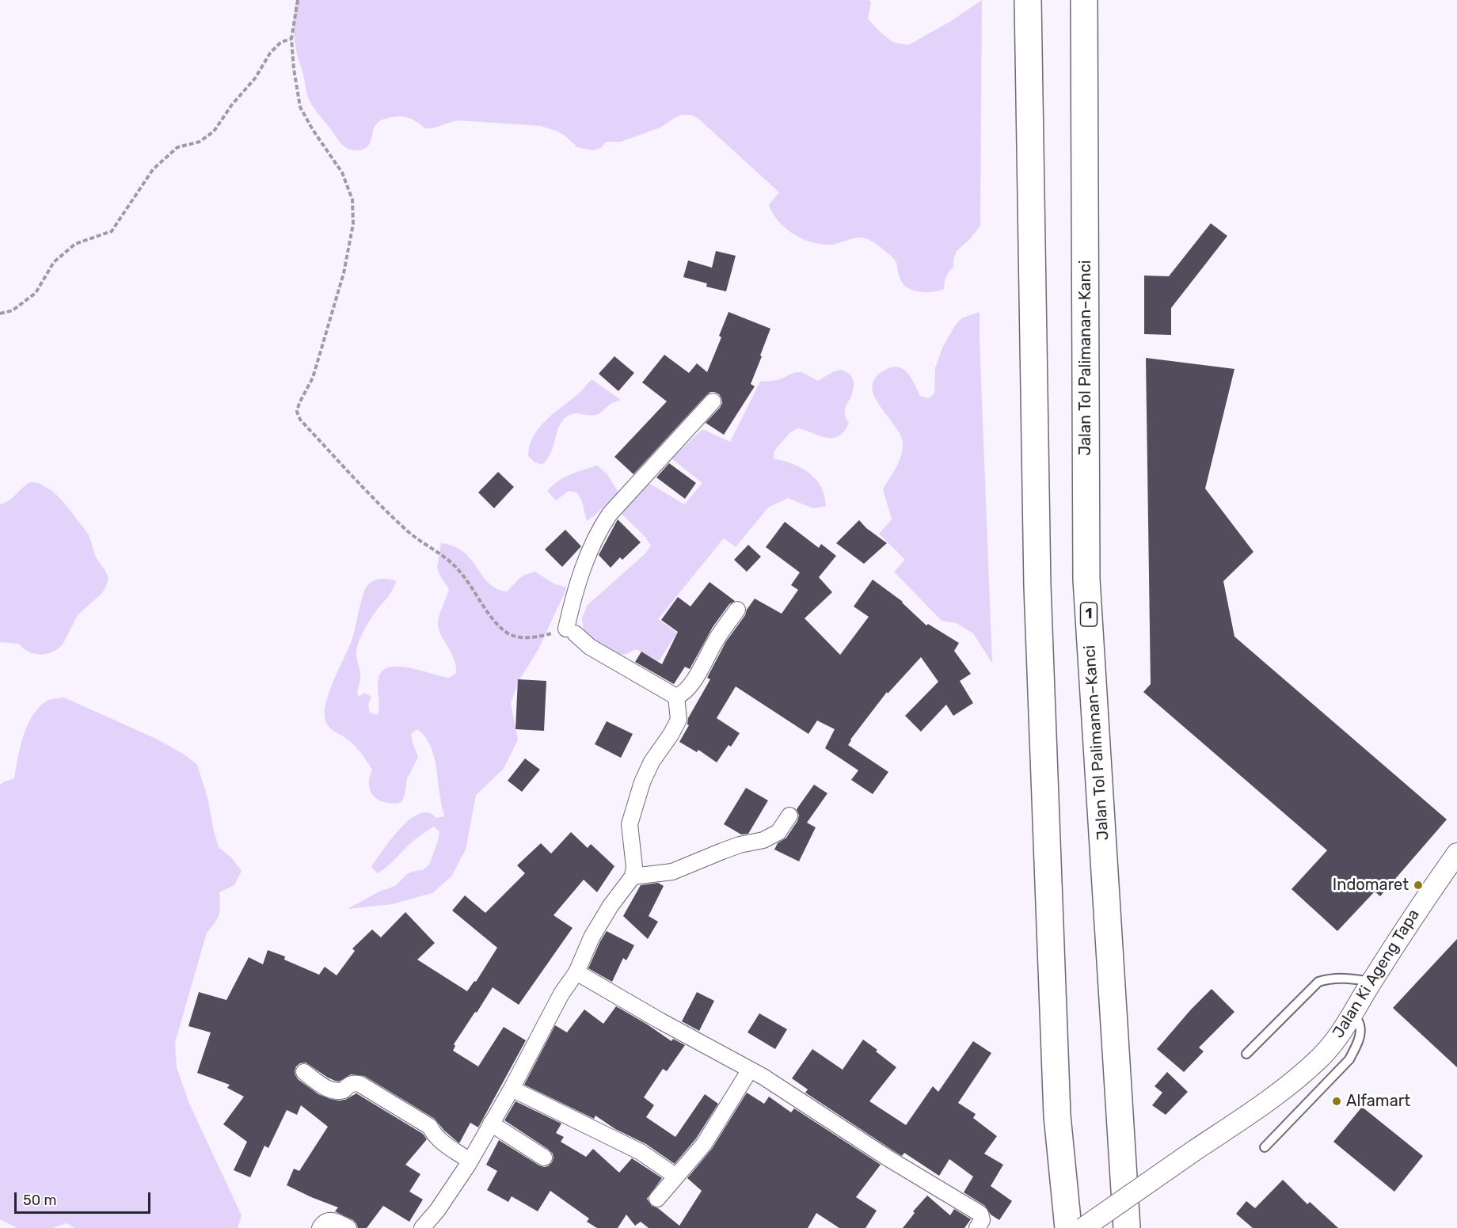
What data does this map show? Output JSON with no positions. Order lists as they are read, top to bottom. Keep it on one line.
{"streets":{"highway":["Jalan Tol Palimanan–Kanci","1"],"street":["Jalan Ki Ageng Tapa"]},"places":["Indomaret","Alfamart"],"scale_bar":"50 m"}
